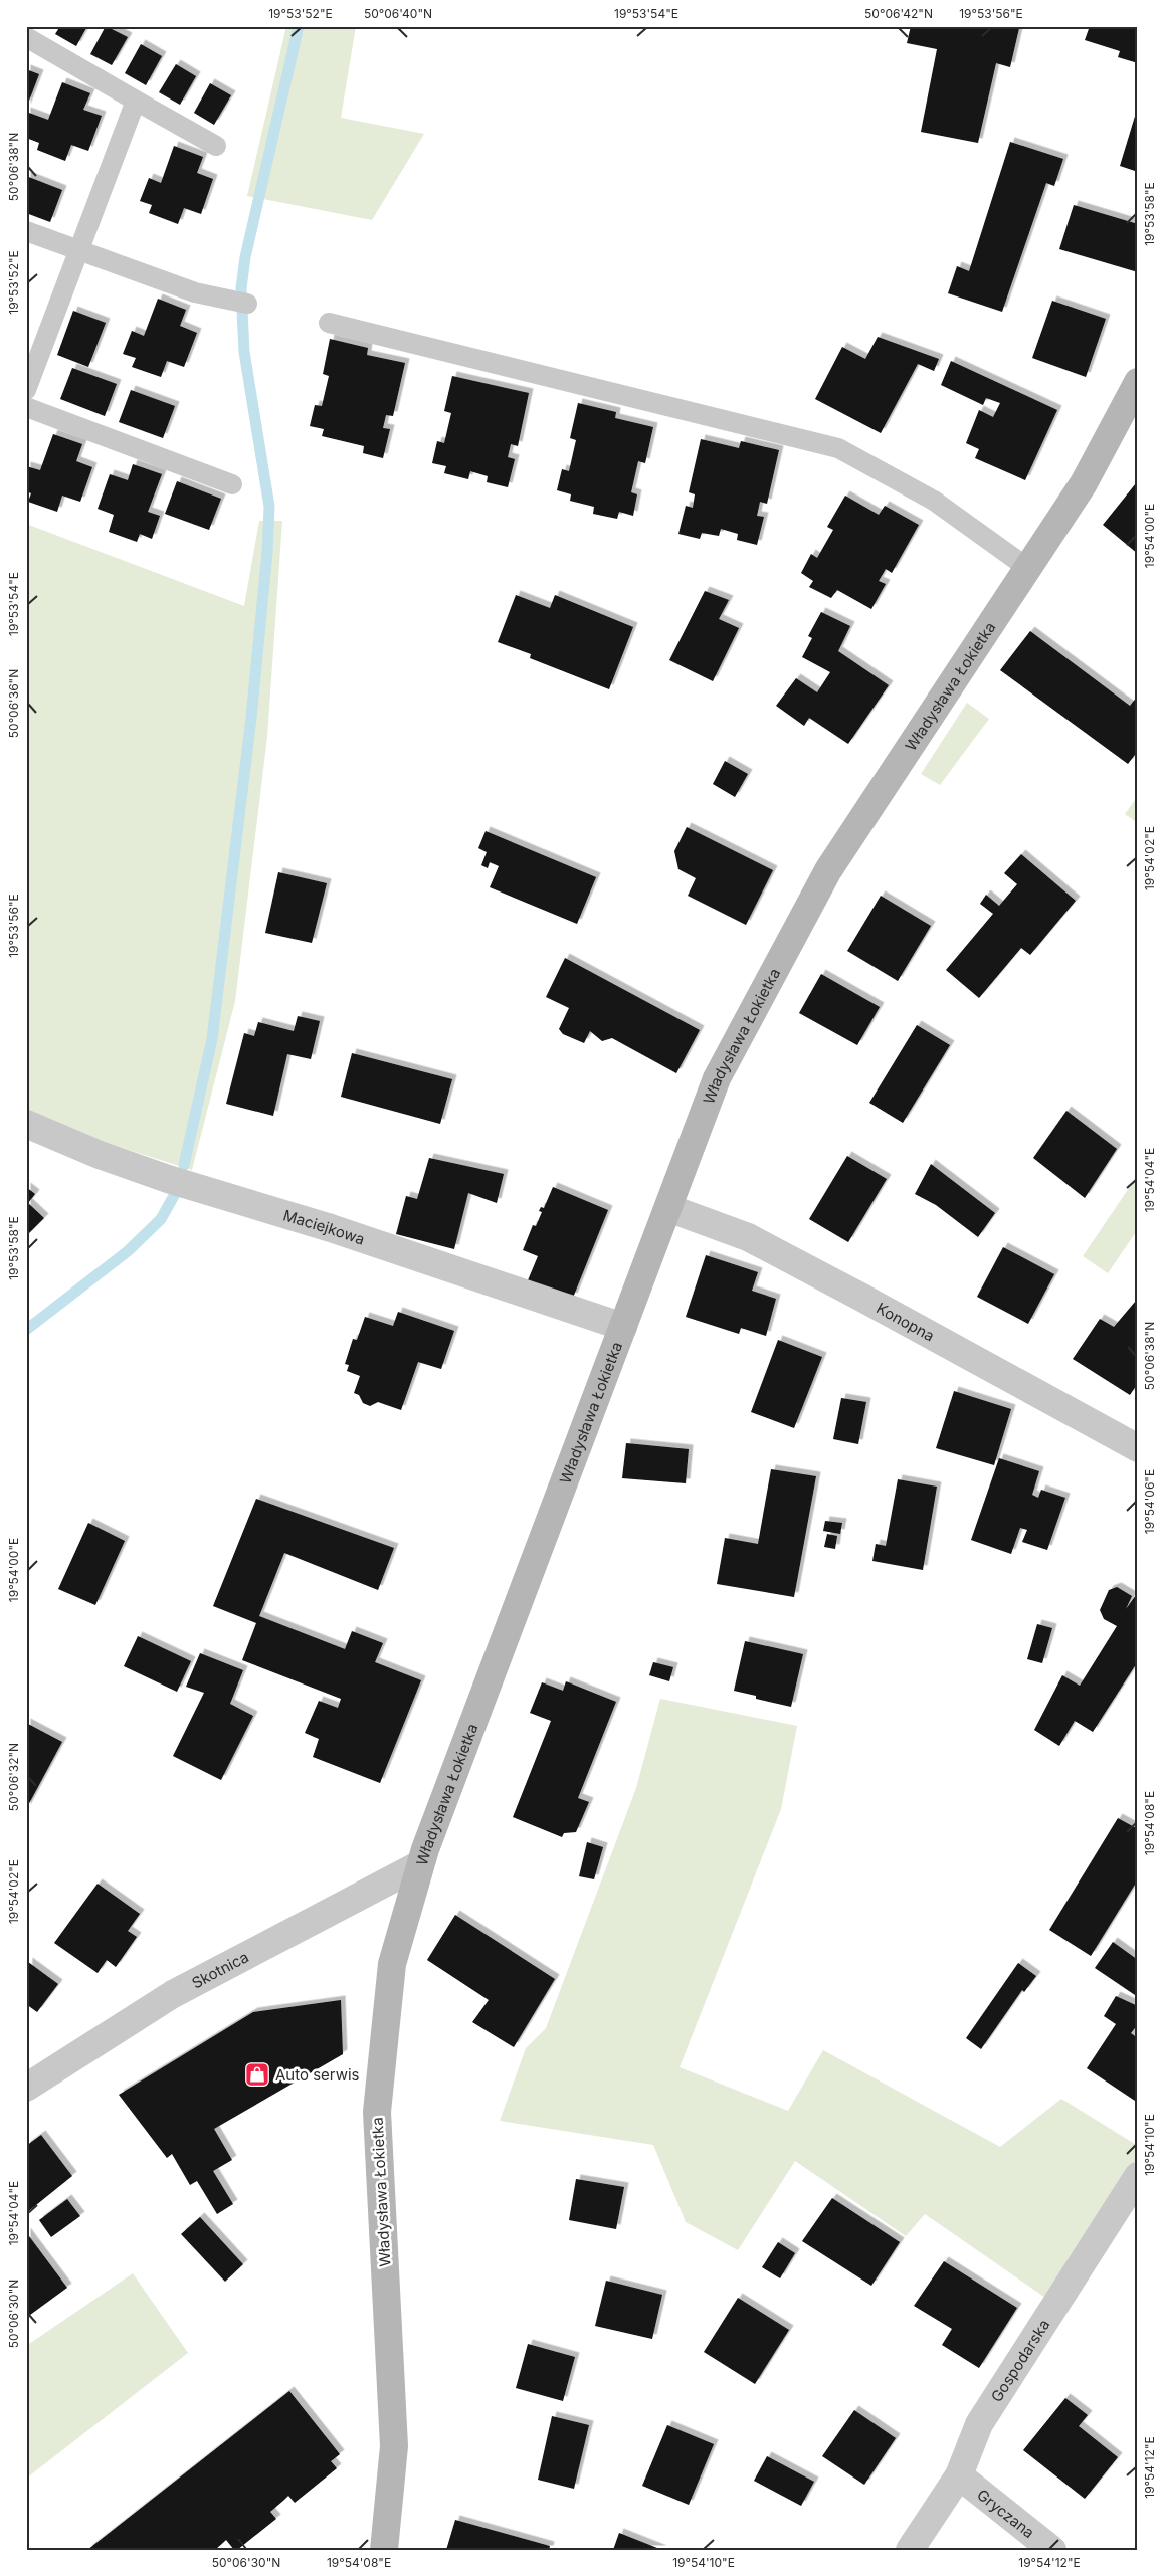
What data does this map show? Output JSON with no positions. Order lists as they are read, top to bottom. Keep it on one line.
{"streets":{"street":["Władysława Łokietka","Maciejkowa","Konopna","Skotnica","Gospodarska","Gryczana"]},"crossings":[["Władysława Łokietka","Maciejkowa"],["Władysława Łokietka","Konopna"],["Władysława Łokietka","Skotnica"],["Gospodarska","Gryczana"]],"places":{"shop":["Auto serwis"]},"coordinates":["19°53'52\"E","50°06'40\"N","19°53'54\"E","50°06'42\"N","19°53'56\"E","50°06'38\"N","19°53'58\"E","19°54'00\"E","50°06'36\"N","19°54'02\"E","19°54'04\"E","19°54'06\"E","50°06'32\"N","19°54'08\"E","19°54'10\"E","50°06'30\"N","19°54'12\"E"]}
